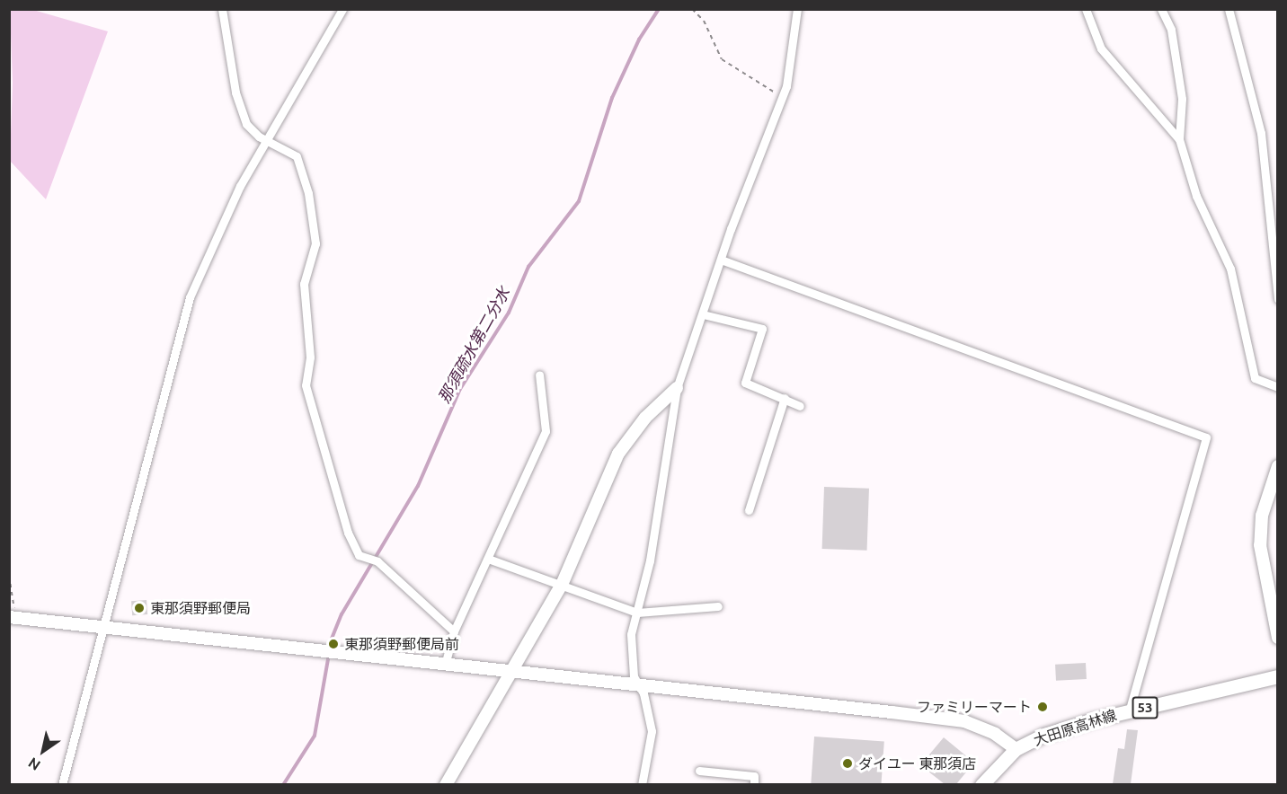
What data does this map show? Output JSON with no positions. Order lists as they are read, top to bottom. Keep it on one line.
{"streets":{"main road":["53","大田原高林線"]},"water":["那須疏水第二分水"],"places":["東那須野郵便局","東那須野郵便局前","ファミリーマート","ダイユー 東那須店"],"north":"bottom left"}
